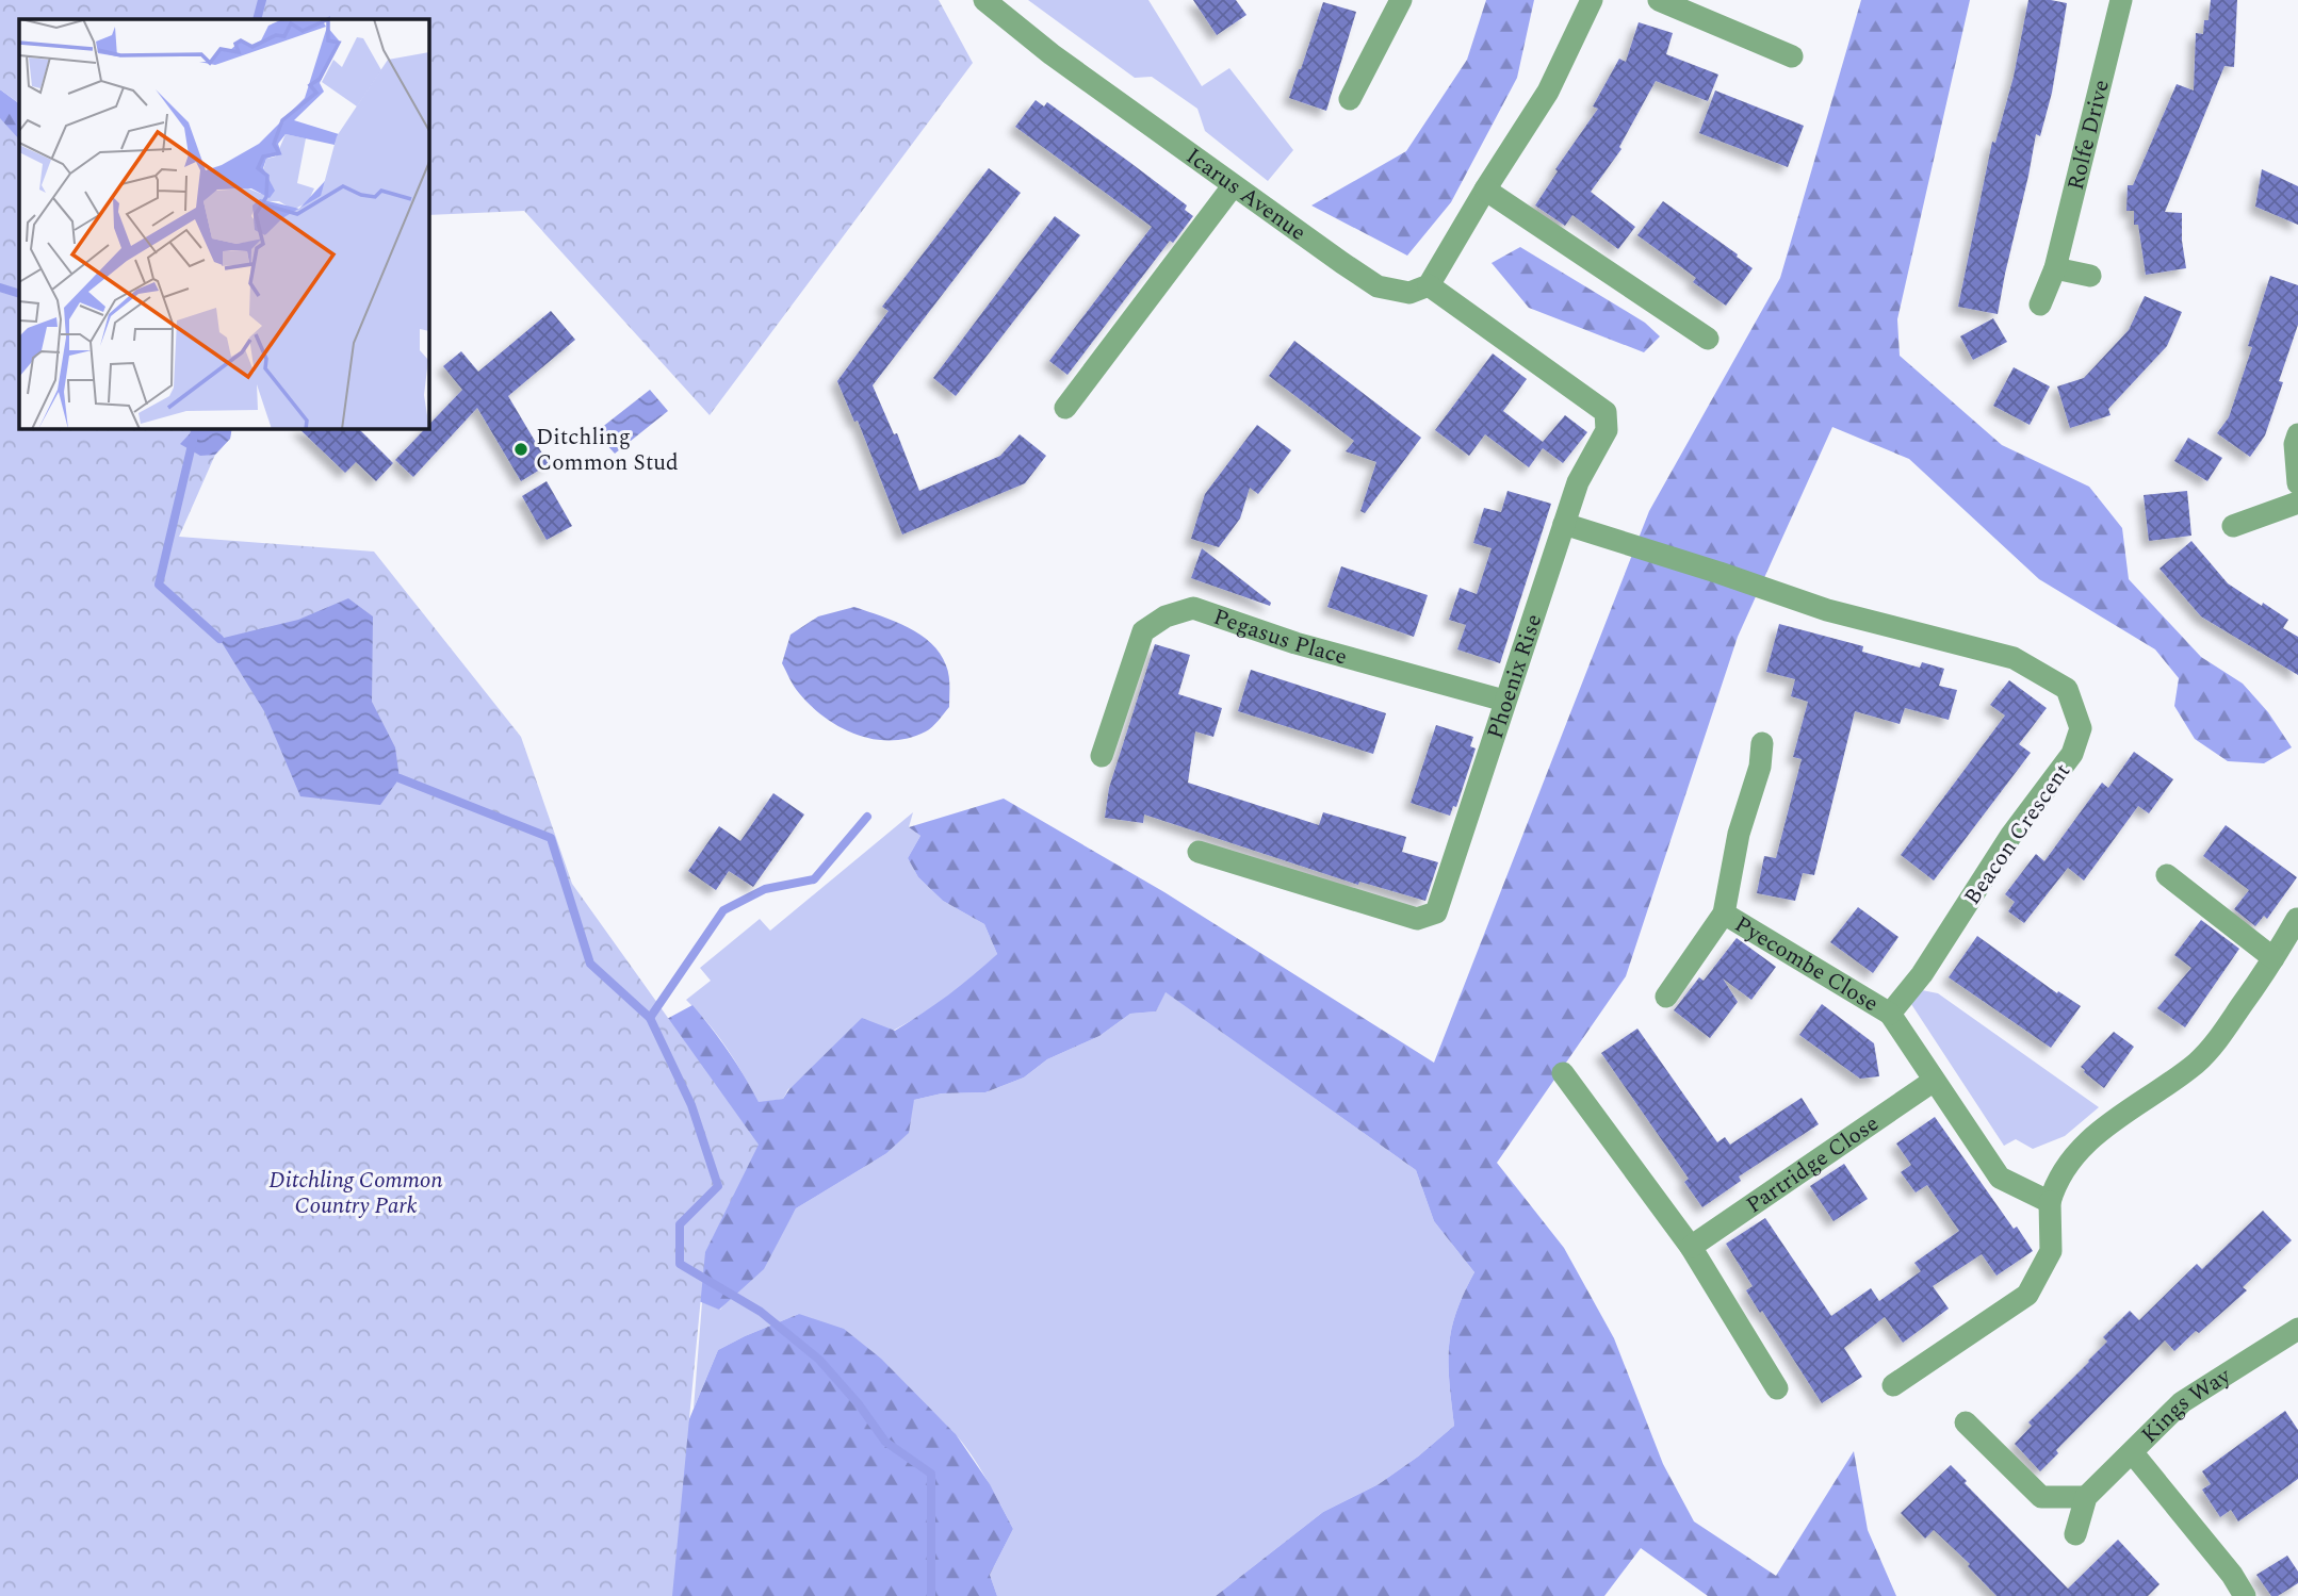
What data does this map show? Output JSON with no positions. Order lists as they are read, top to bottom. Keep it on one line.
{"streets":{"street":["Rolfe Drive","Icarus Avenue","Pegasus Place","Phoenix Rise","Beacon Crescent","Pyecombe Close","Partridge Close","Kings Way"]},"crossings":[["Icarus Avenue","Phoenix Rise"],["Pegasus Place","Phoenix Rise"],["Phoenix Rise","Beacon Crescent"],["Beacon Crescent","Pyecombe Close"]],"parks":["Ditchling Common Country Park"],"places":["Ditchling Common Stud"]}
